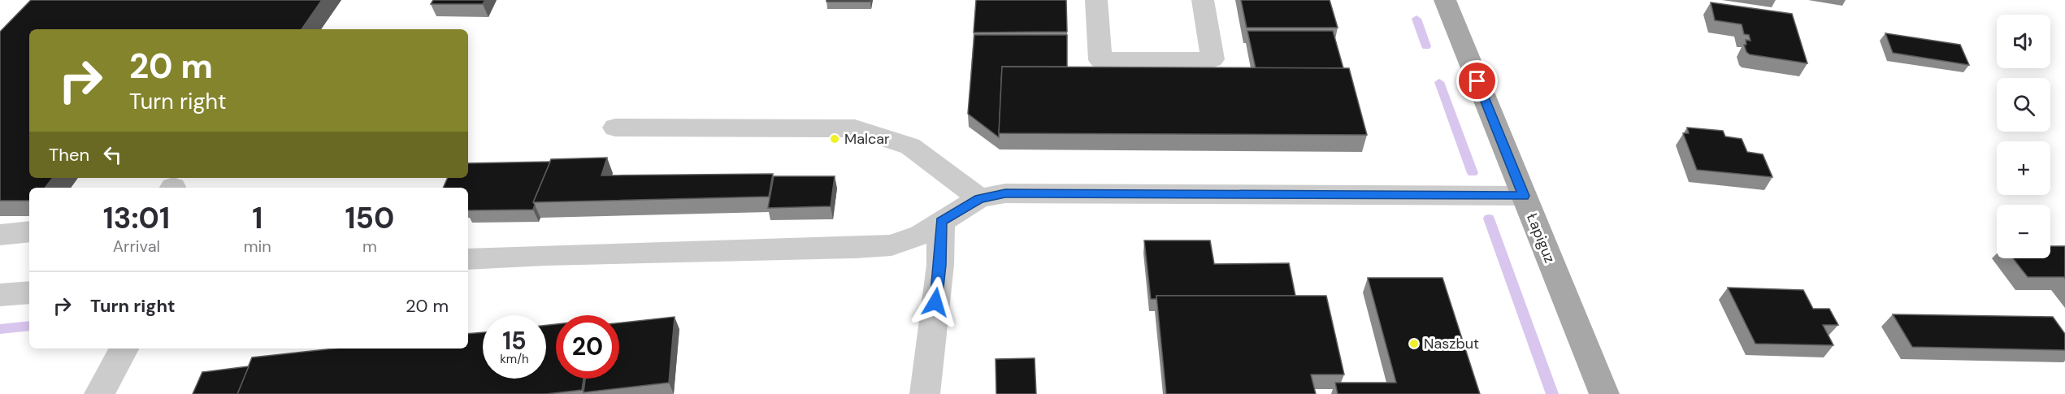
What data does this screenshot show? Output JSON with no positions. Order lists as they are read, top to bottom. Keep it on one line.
{"streets":{"main road":["Łapiguz"]},"places":["Malcar","Naszbut"],"page":{"map_buttons":["+","−"],"turn":["20 m","Turn right"],"then":"Then","eta":["13:01","Arrival","1","min","150","m"],"list":[{"name":"Turn right","value":"20 m"}],"speed":"15 km/h","limit":"20"}}
